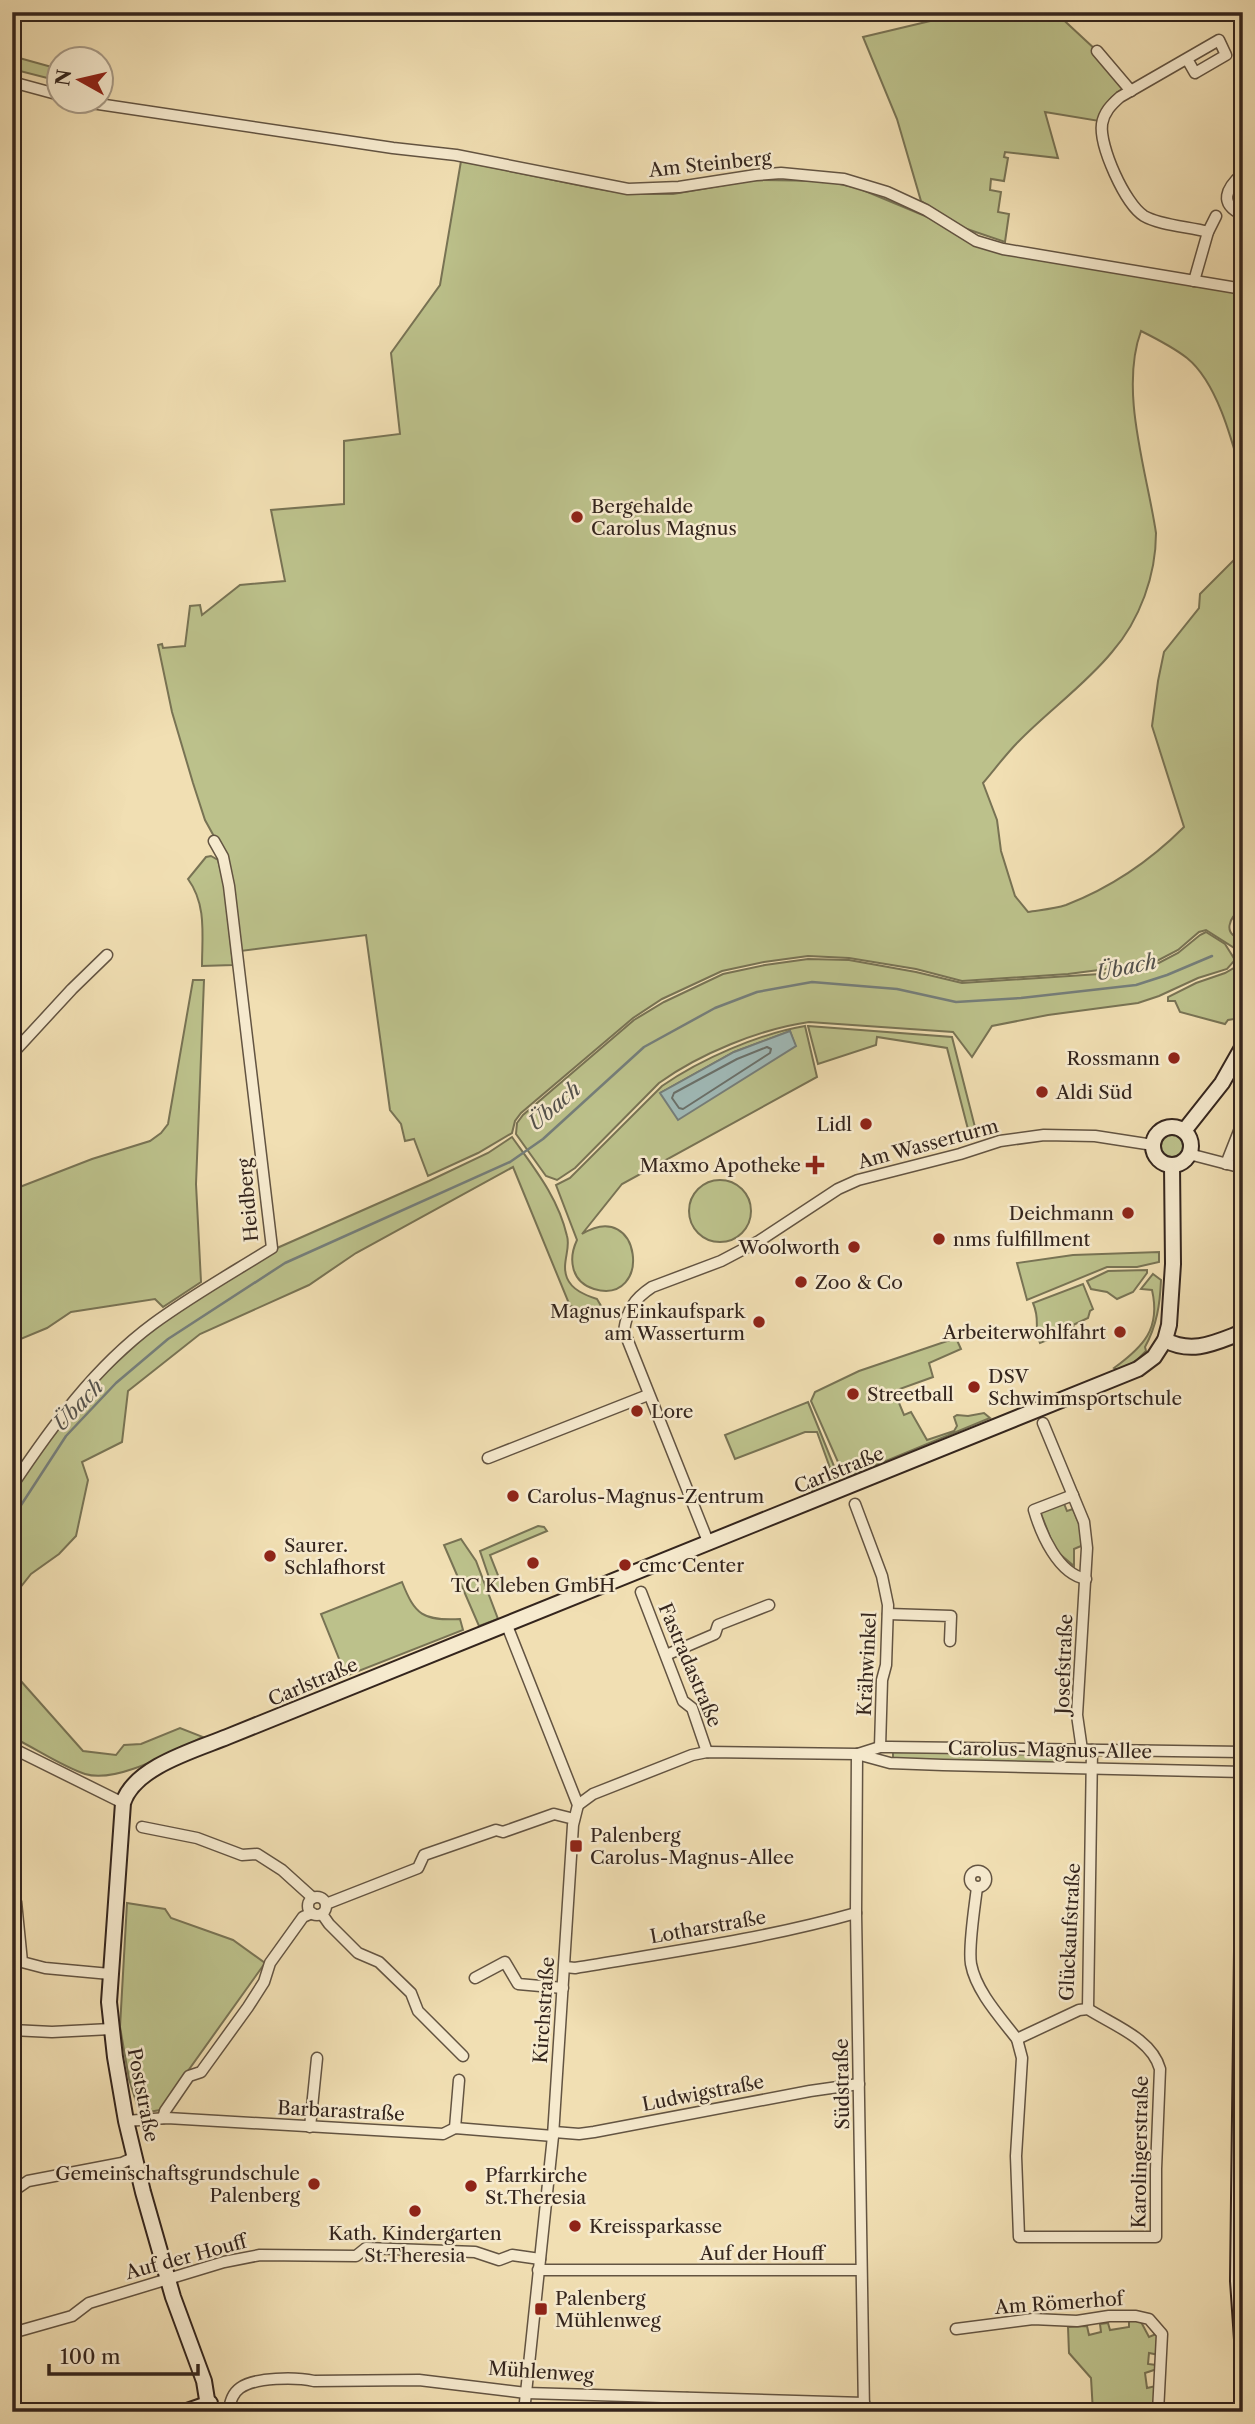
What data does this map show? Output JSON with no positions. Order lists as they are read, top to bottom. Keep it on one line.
{"streets":{"main road":["Carlstraße","Poststraße"],"street":["Am Steinberg","Am Wasserturm","Heidberg","Krähwinkel","Josefstraße","Fastradastraße","Carolus-Magnus-Allee","Lotharstraße","Glückaufstraße","Kirchstraße","Südstraße","Ludwigstraße","Barbarastraße","Karolingerstraße","Auf der Houff","Am Römerhof","Mühlenweg"]},"crossings":[["Am Wasserturm","Carlstraße"],["Carlstraße","Poststraße"],["Krähwinkel","Carolus-Magnus-Allee"],["Josefstraße","Carolus-Magnus-Allee"],["Josefstraße","Glückaufstraße"],["Fastradastraße","Carolus-Magnus-Allee"],["Carolus-Magnus-Allee","Glückaufstraße"],["Carolus-Magnus-Allee","Kirchstraße"],["Carolus-Magnus-Allee","Südstraße"],["Lotharstraße","Kirchstraße"],["Lotharstraße","Südstraße"],["Glückaufstraße","Karolingerstraße"],["Kirchstraße","Ludwigstraße"],["Kirchstraße","Barbarastraße"],["Kirchstraße","Auf der Houff"],["Kirchstraße","Mühlenweg"],["Südstraße","Ludwigstraße"],["Südstraße","Auf der Houff"],["Südstraße","Mühlenweg"],["Ludwigstraße","Barbarastraße"],["Poststraße","Barbarastraße"],["Poststraße","Auf der Houff"]],"water":["Übach"],"places":{"other":["Bergehalde Carolus Magnus","Rossmann","Aldi Süd","Lidl","Deichmann","nms fulfillment","Woolworth","Zoo & Co","Magnus Einkaufspark am Wasserturm","Arbeiterwohlfahrt","DSV Schwimmsportschule","Streetball","Lore","Carolus-Magnus-Zentrum","Saurer. Schlafhorst","TC Kleben GmbH","cmc Center","Gemeinschaftsgrundschule Palenberg","Pfarrkirche St.Theresia","Kath. Kindergarten St.Theresia","Kreissparkasse"],"health":["Maxmo Apotheke"],"transit":["Palenberg Carolus-Magnus-Allee","Palenberg Mühlenweg"]},"scale_bar":"100 m","north":"left"}
